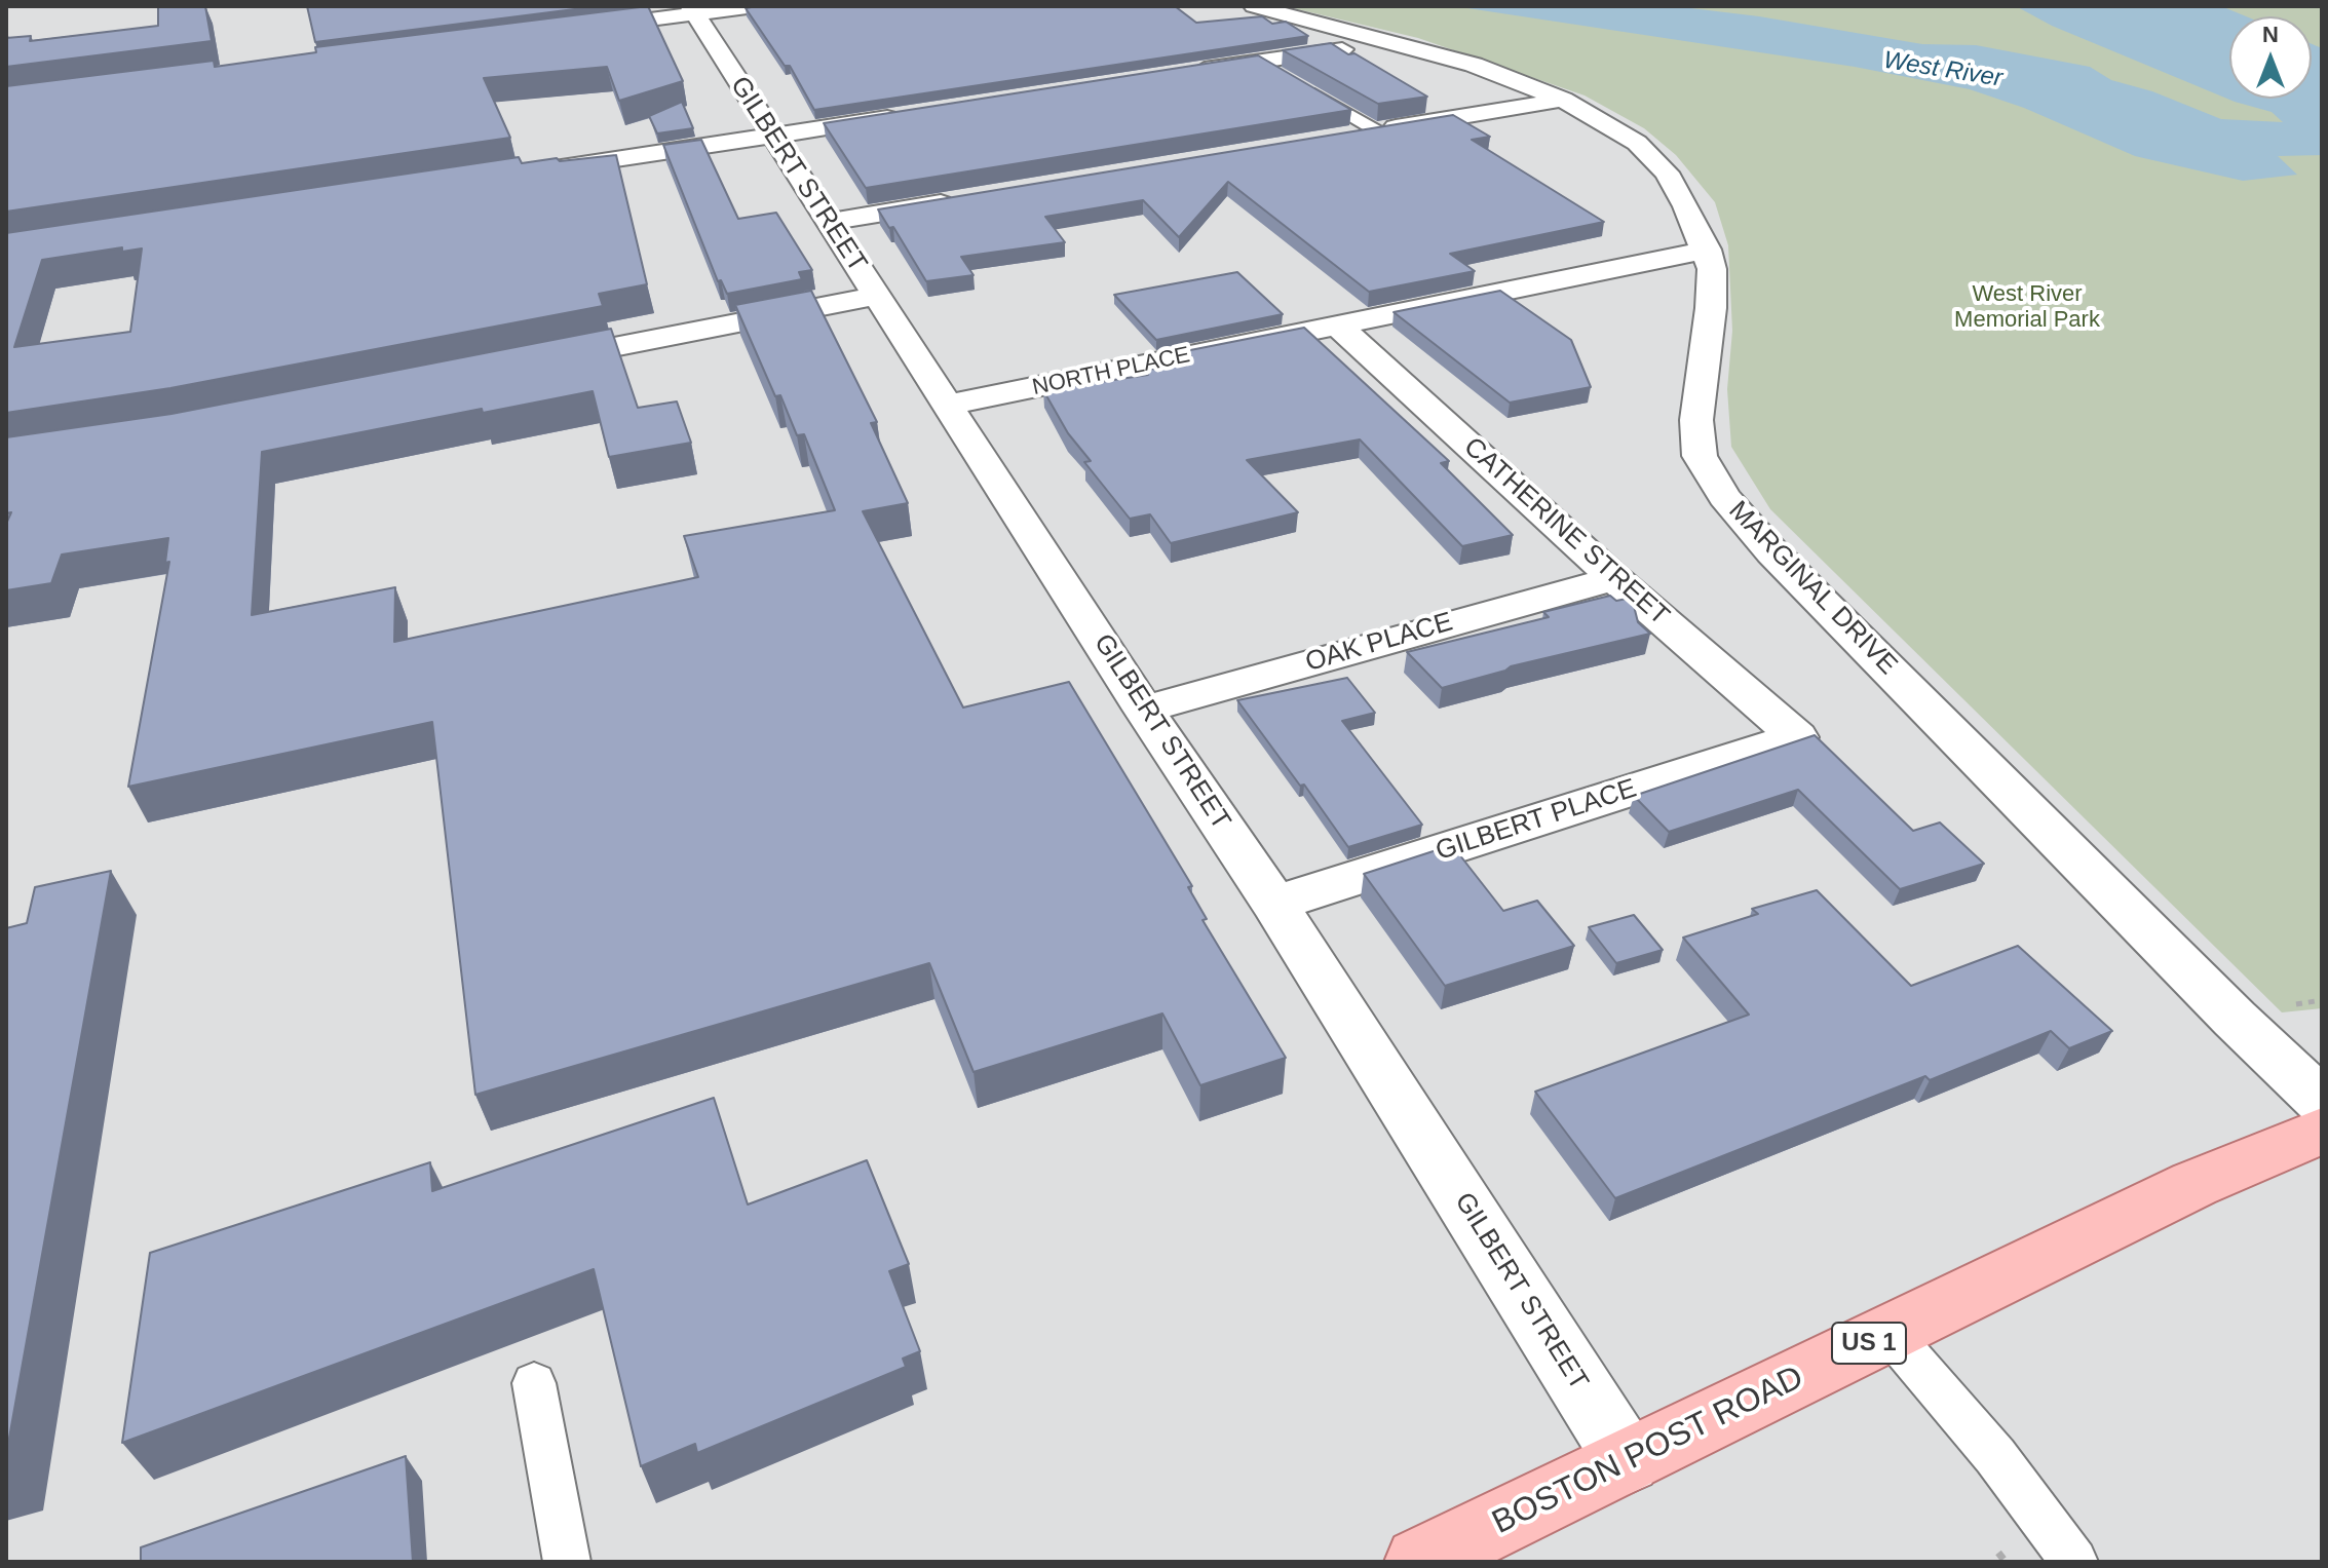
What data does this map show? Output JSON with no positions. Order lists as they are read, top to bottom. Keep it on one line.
{"streets":{"main road":["US 1","BOSTON POST ROAD"],"street":["GILBERT STREET","NORTH PLACE","CATHERINE STREET","MARGINAL DRIVE","OAK PLACE","GILBERT PLACE"]},"crossings":[["GILBERT STREET","NORTH PLACE"],["GILBERT STREET","OAK PLACE"],["GILBERT STREET","GILBERT PLACE"],["GILBERT STREET","BOSTON POST ROAD"],["NORTH PLACE","CATHERINE STREET"],["NORTH PLACE","MARGINAL DRIVE"],["CATHERINE STREET","OAK PLACE"],["CATHERINE STREET","GILBERT PLACE"]],"water":["West River"],"parks":["West River Memorial Park"],"north":"top"}
